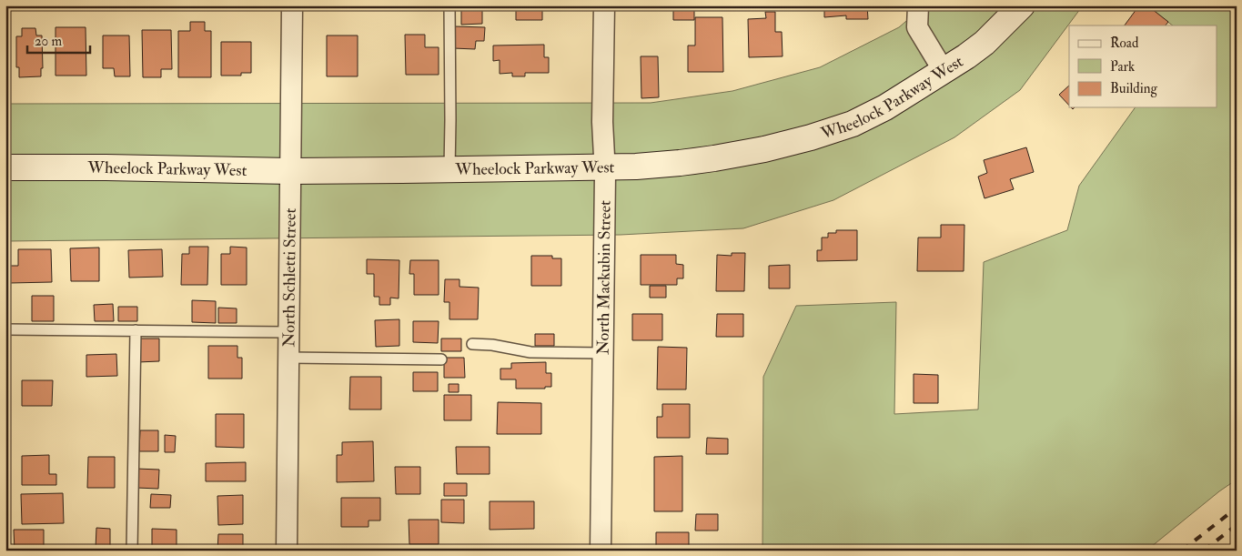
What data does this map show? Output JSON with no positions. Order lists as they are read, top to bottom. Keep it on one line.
{"streets":{"street":["Wheelock Parkway West","North Schletti Street","North Mackubin Street"]},"crossings":[["Wheelock Parkway West","North Schletti Street"],["Wheelock Parkway West","North Mackubin Street"]],"legend":["Road","Park","Building"],"scale_bar":"20 m"}
